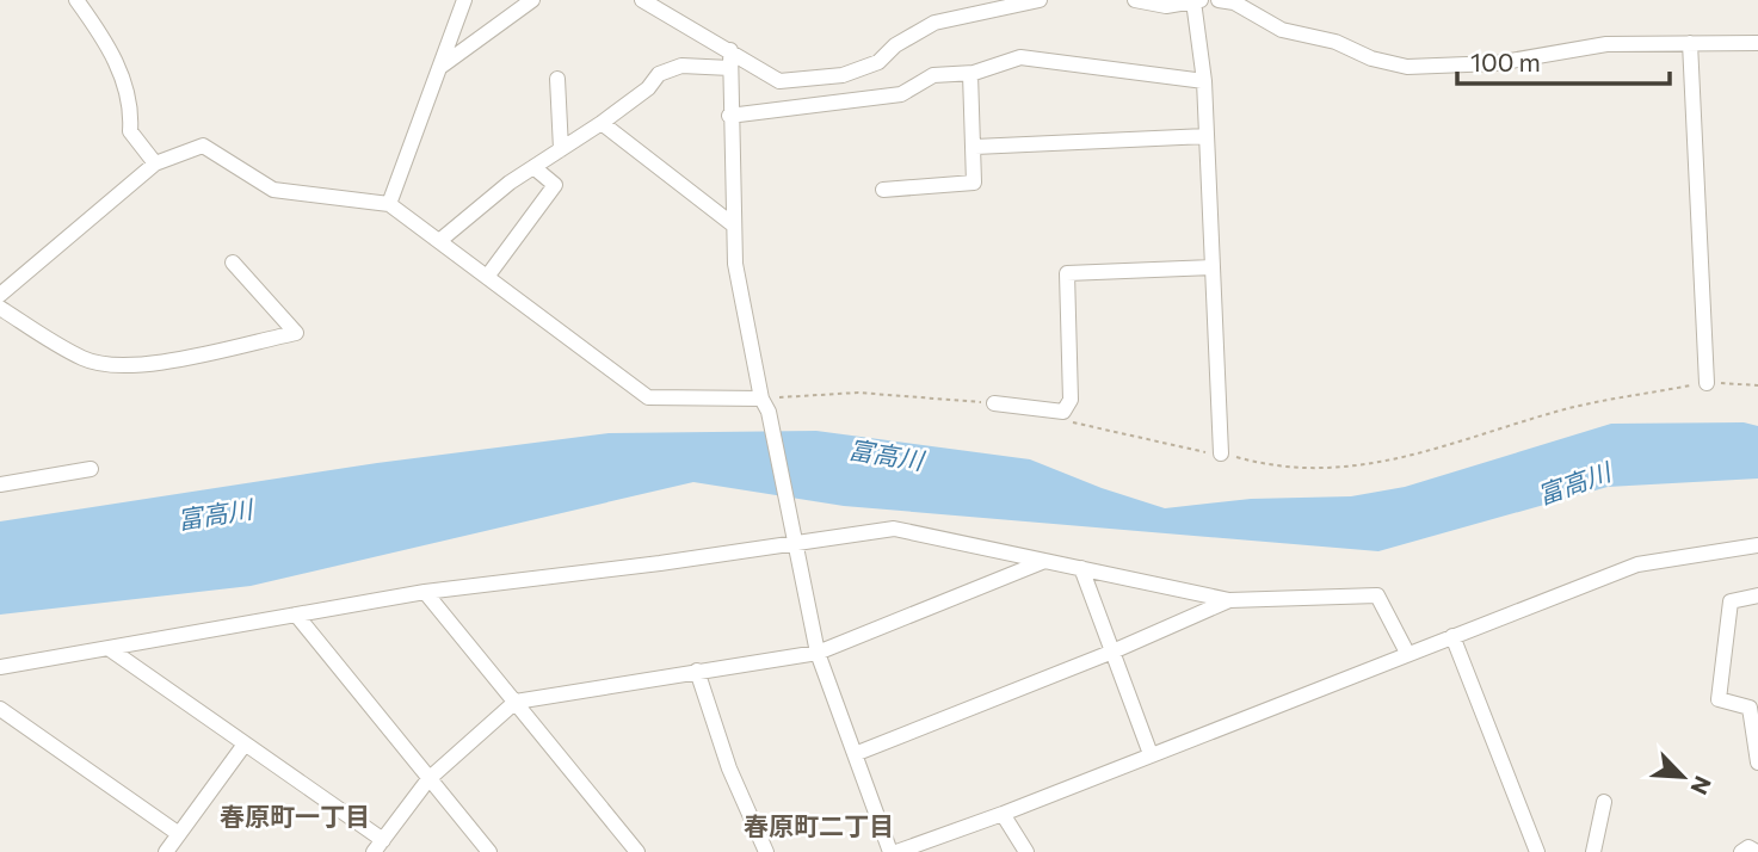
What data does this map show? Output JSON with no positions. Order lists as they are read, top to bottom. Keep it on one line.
{"districts":["春原町一丁目","春原町二丁目"],"water":["富高川"],"scale_bar":"100 m","north":"bottom right"}
